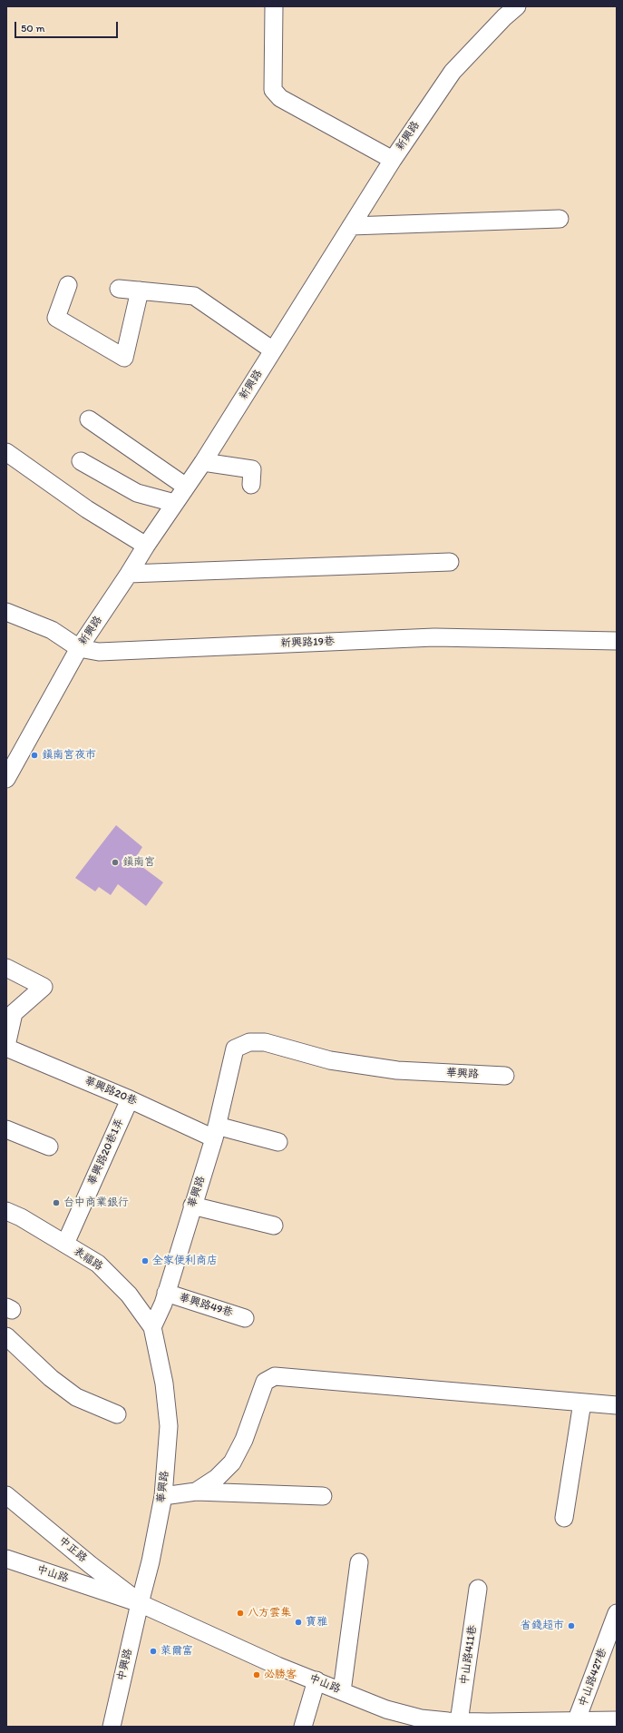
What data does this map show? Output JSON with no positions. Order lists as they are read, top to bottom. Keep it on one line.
{"streets":{"street":["新興路","新興路19巷","華興路","華興路20巷","華興路20巷1弄","表福路","華興路49巷","中正路","中山路","中山路411巷","中興路","中山路427巷"]},"crossings":[["新興路","新興路19巷"],["華興路","華興路20巷"],["華興路","表福路"],["華興路","華興路49巷"],["華興路","中正路"],["華興路","中山路"],["華興路","中興路"],["華興路20巷","華興路20巷1弄"],["華興路20巷1弄","表福路"],["中正路","中山路"],["中正路","中興路"],["中山路","中山路411巷"],["中山路","中興路"],["中山路","中山路427巷"]],"places":["鎮南宮夜市","鎮南宮","台中商業銀行","全家便利商店","八方雲集","寶雅","省錢超市","萊爾富","必勝客"],"scale_bar":"50 m"}
